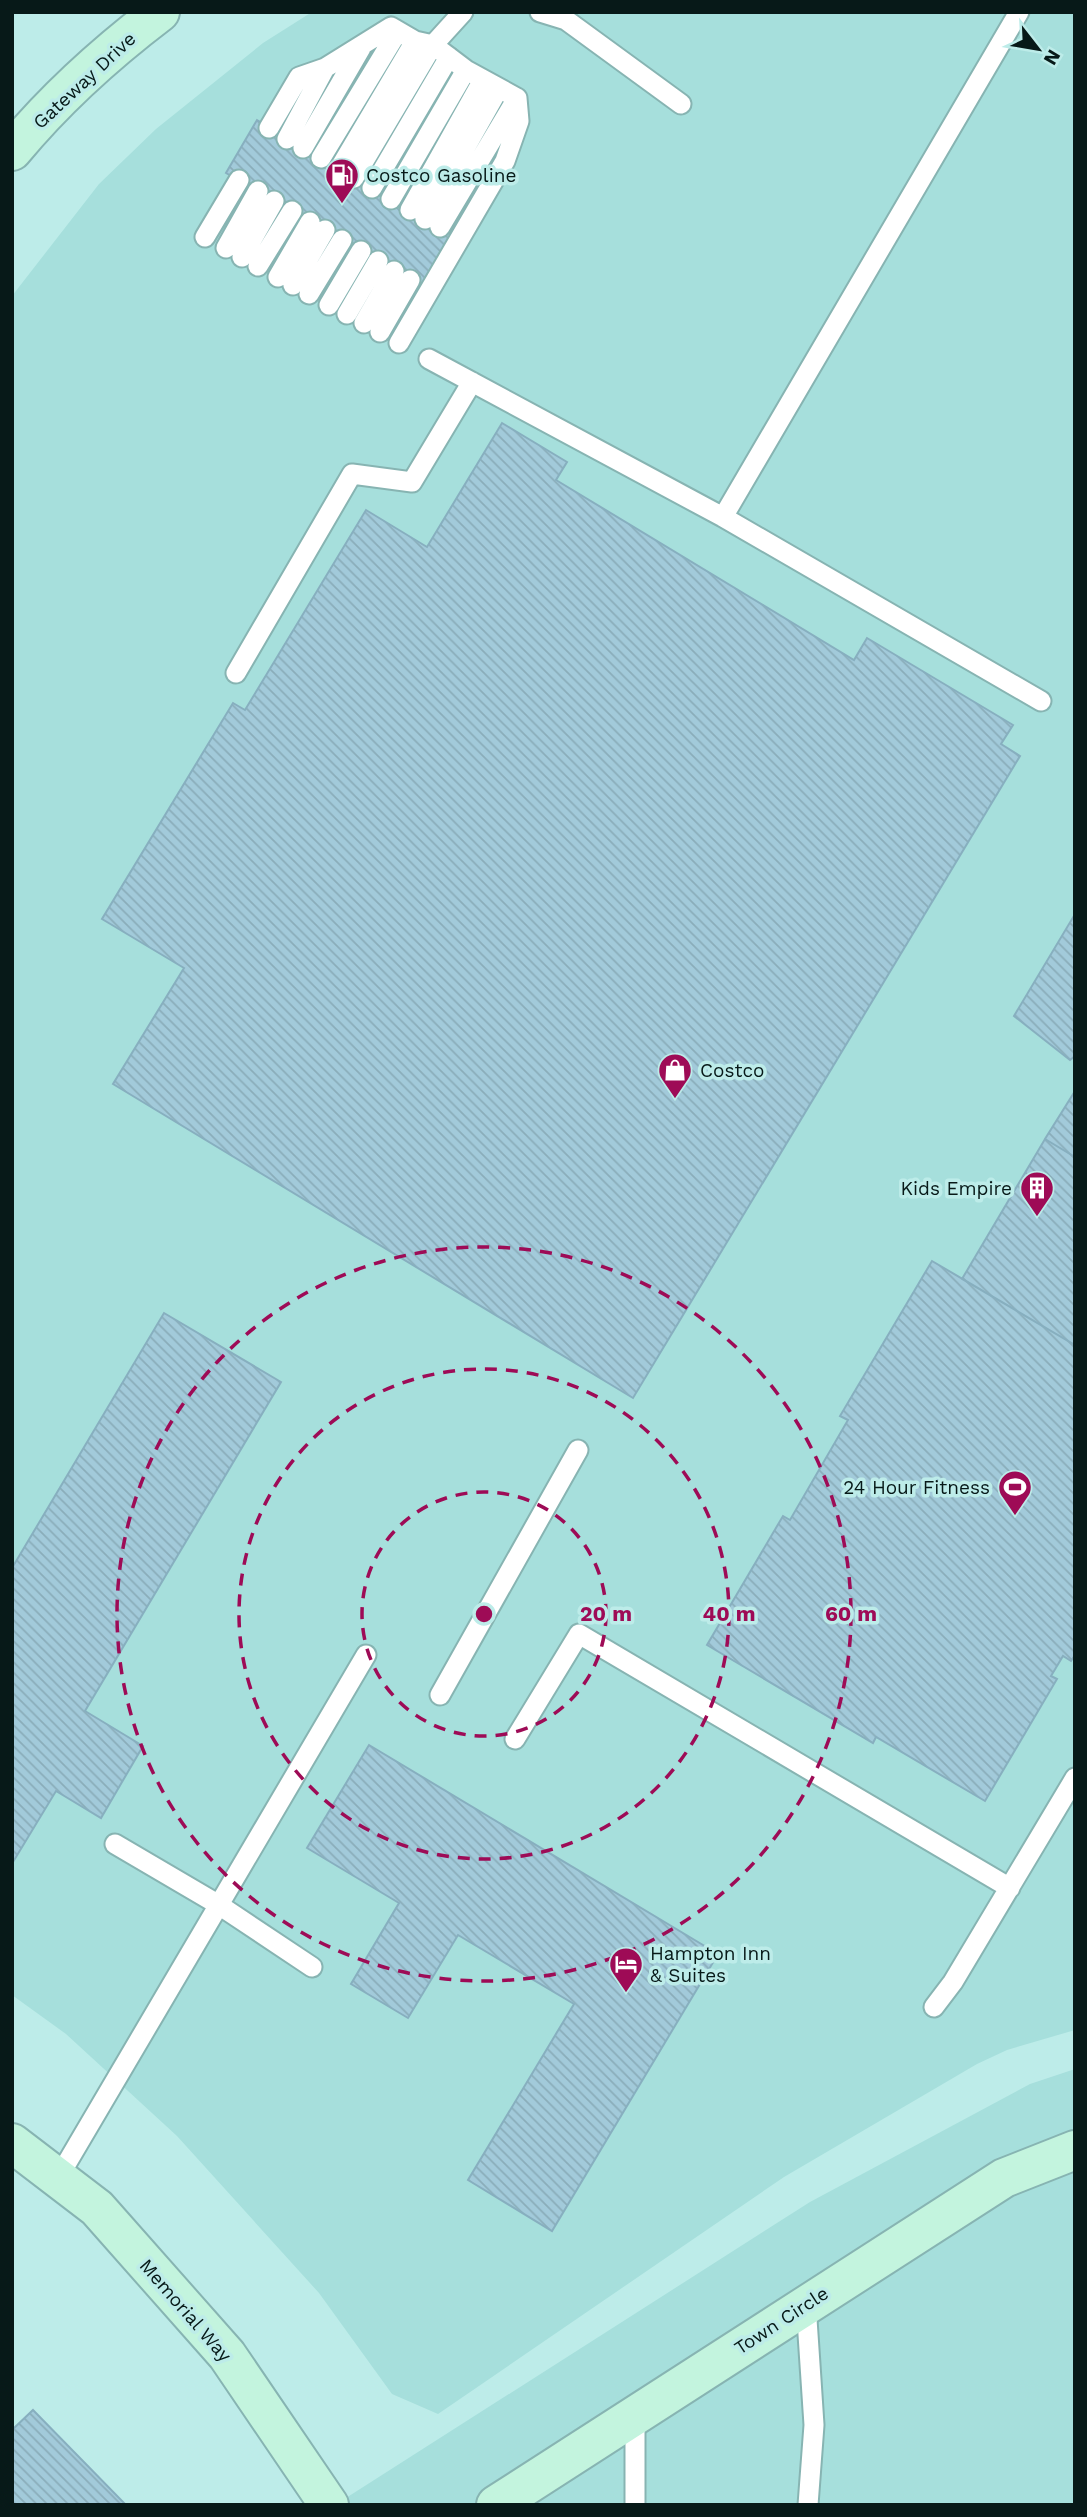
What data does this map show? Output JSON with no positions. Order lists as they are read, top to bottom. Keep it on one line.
{"streets":{"street":["Gateway Drive","Memorial Way","Town Circle"]},"places":{"fuel station":["Costco Gasoline"],"shop":["Costco"],"building":["Kids Empire"],"sports":["24 Hour Fitness"],"hotel":["Hampton Inn & Suites"]},"north":"bottom right","rings":["20 m","40 m","60 m"]}
